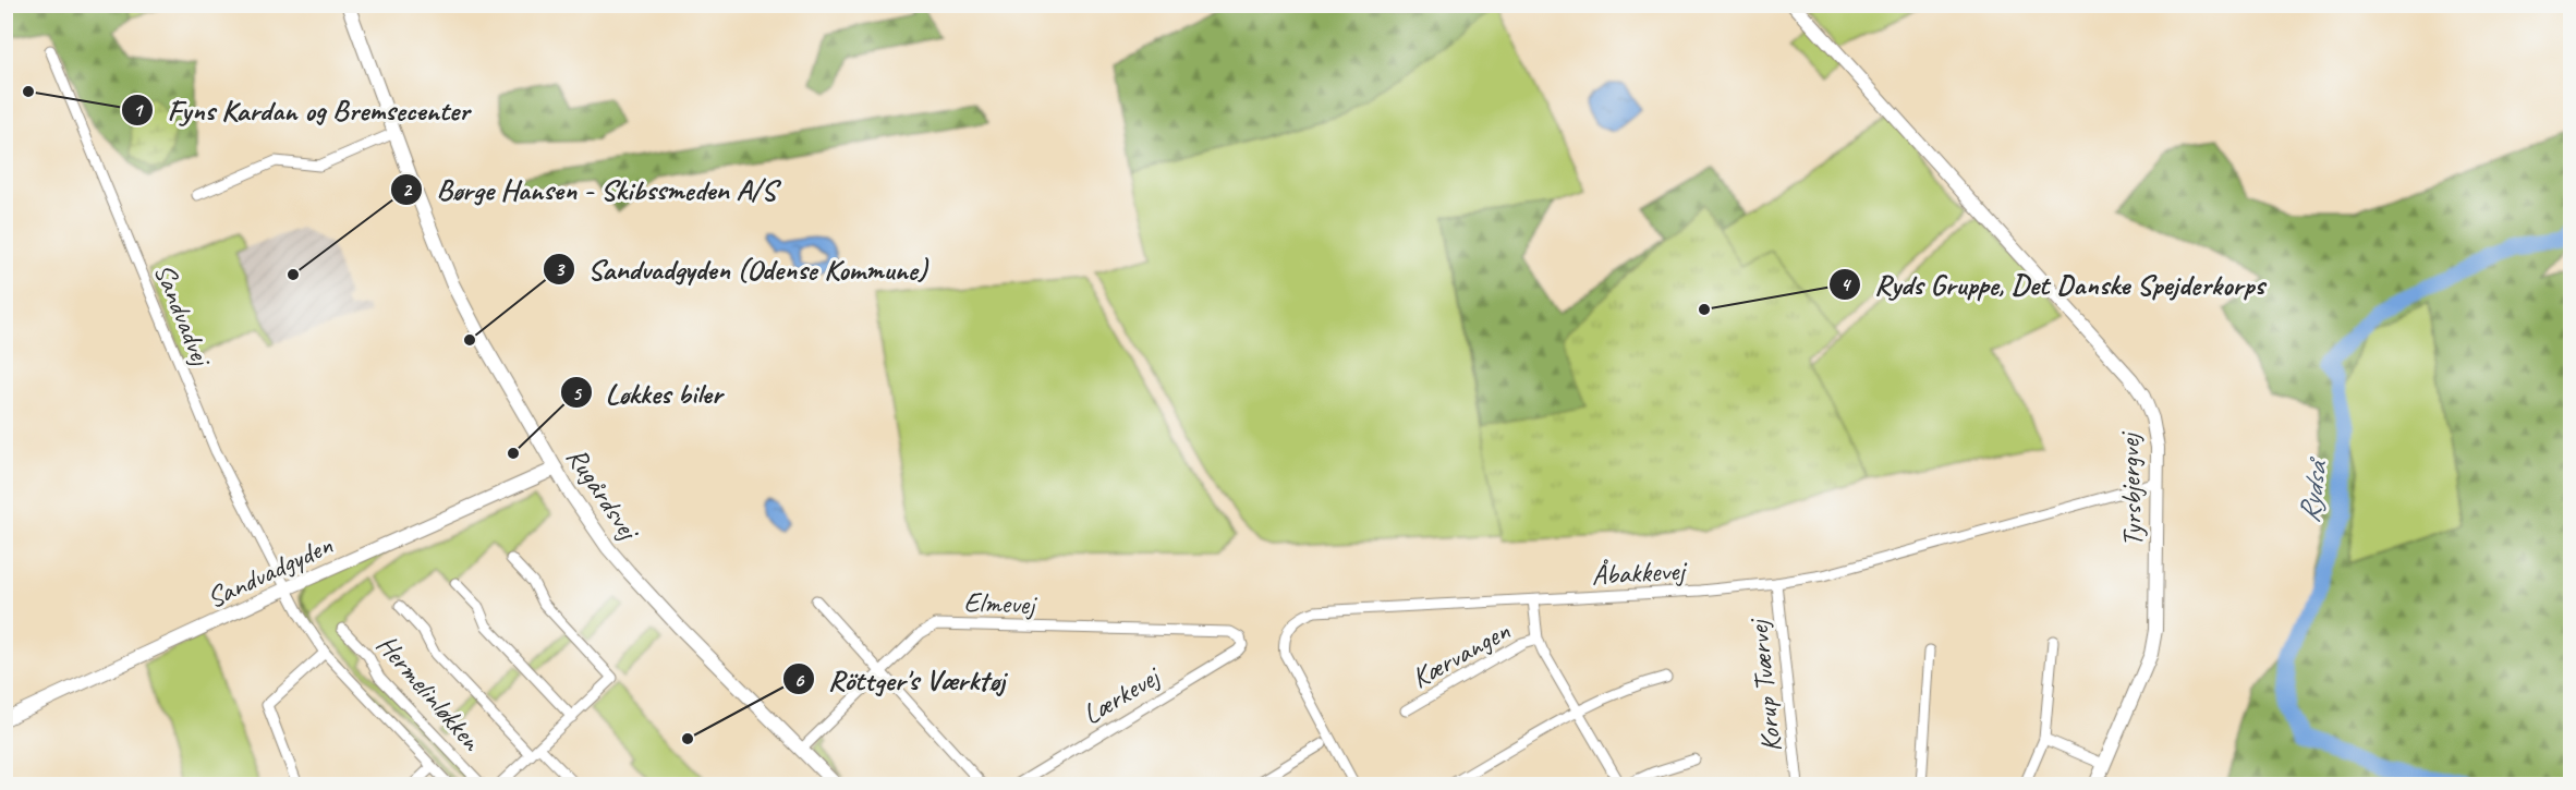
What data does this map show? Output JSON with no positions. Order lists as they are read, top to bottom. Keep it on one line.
{"streets":{"street":["Sandvadvej","Tyrsbjergvej","Rugårdsvej","Sandvadgyden","Åbakkevej","Elmevej","Kærvangen","Korup Tværvej","Hermelinløkken","Lærkevej"]},"crossings":[["Sandvadvej","Sandvadgyden"],["Sandvadvej","Hermelinløkken"],["Tyrsbjergvej","Åbakkevej"],["Rugårdsvej","Sandvadgyden"],["Rugårdsvej","Elmevej"],["Sandvadgyden","Hermelinløkken"],["Åbakkevej","Korup Tværvej"],["Elmevej","Lærkevej"]],"water":["Rydså"],"places":["Fyns Kardan og Bremsecenter","Børge Hansen - Skibssmeden A/S","Ryds Gruppe, Det Danske Spejderkorps","Sandvadgyden (Odense Kommune)","Løkkes biler","Röttger's Værktøj"]}
